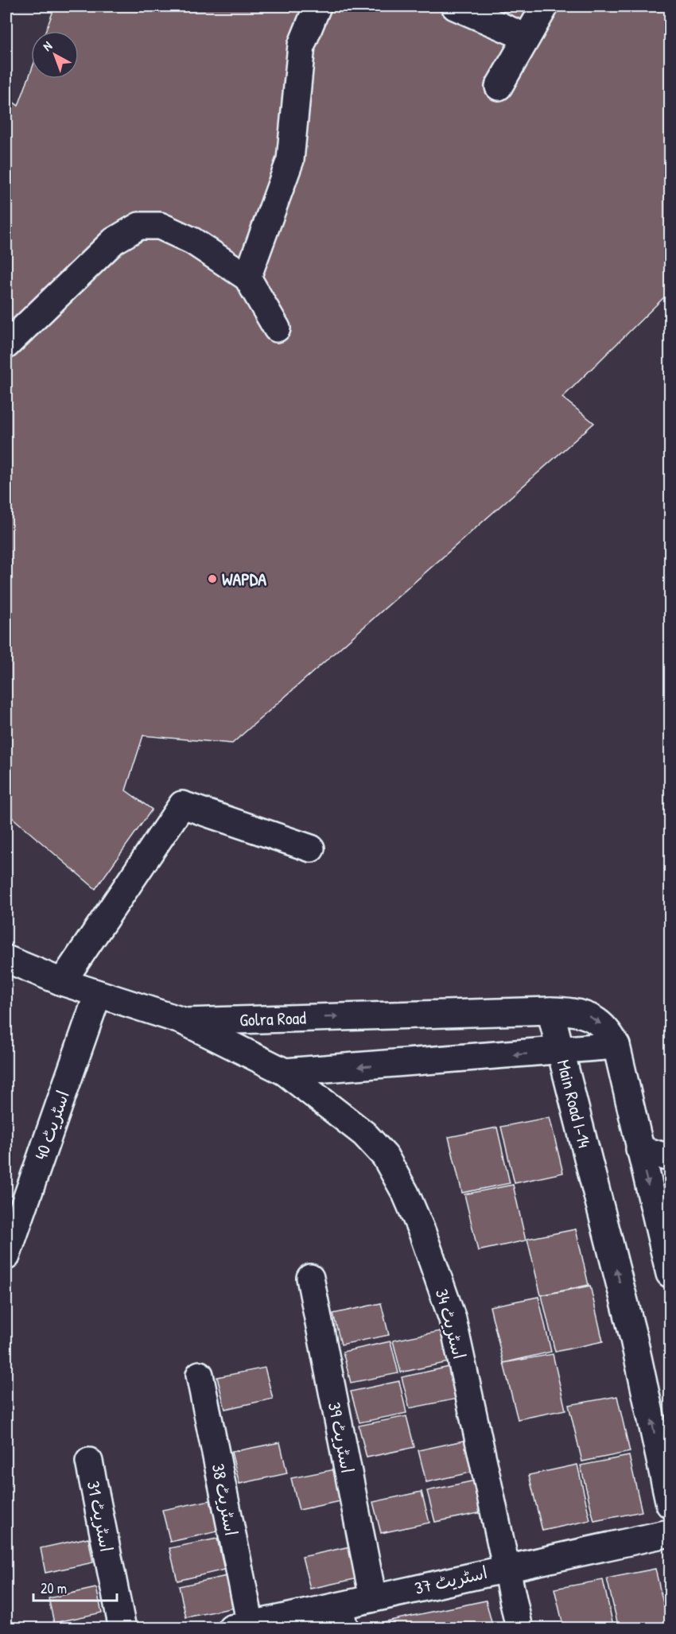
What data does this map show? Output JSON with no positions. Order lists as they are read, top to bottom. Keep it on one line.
{"streets":{"street":["Golra Road","Main Road I-14","اسٹریٹ 40","اسٹریٹ 34","اسٹریٹ 39","اسٹریٹ 38","اسٹریٹ 31","اسٹریٹ 37"]},"crossings":[["Golra Road","Main Road I-14"],["Golra Road","اسٹریٹ 40"],["Golra Road","اسٹریٹ 34"],["اسٹریٹ 34","اسٹریٹ 37"],["اسٹریٹ 39","اسٹریٹ 37"],["اسٹریٹ 38","اسٹریٹ 37"]],"places":["WAPDA"],"scale_bar":"20 m","north":"top left"}
